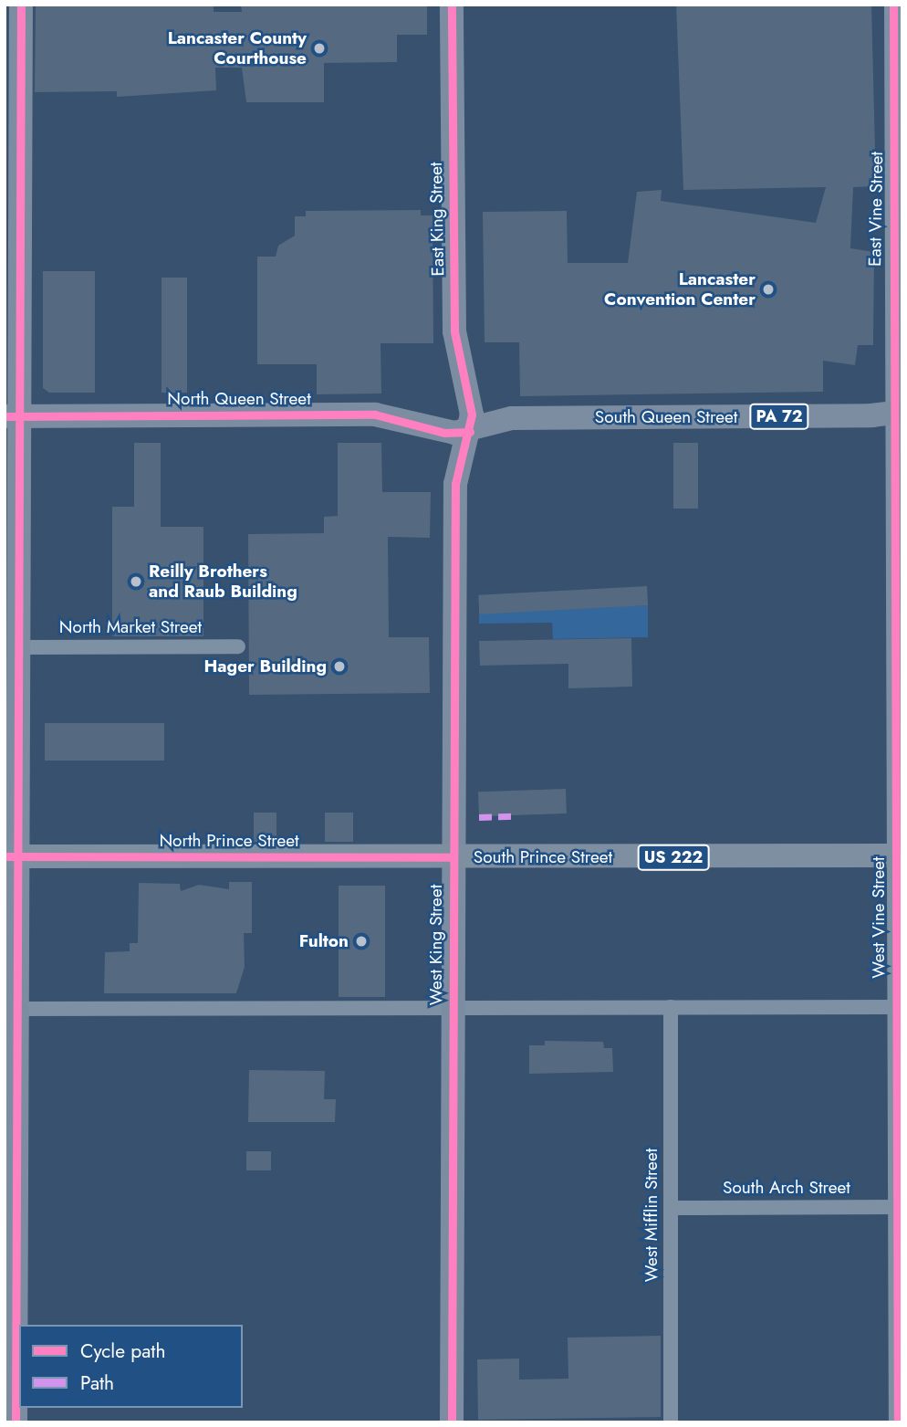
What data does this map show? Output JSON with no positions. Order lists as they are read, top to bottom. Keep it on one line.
{"streets":{"highway":["North Prince Street","South Prince Street","US 222"],"main road":["East King Street","North Queen Street","PA 72","South Queen Street","West King Street"],"street":["East Vine Street","North Market Street","West Vine Street","South Arch Street","West Mifflin Street"]},"crossings":[["East Vine Street","South Queen Street"],["East Vine Street","West Vine Street"],["East King Street","North Queen Street"],["East King Street","South Queen Street"],["East King Street","West King Street"],["North Queen Street","South Queen Street"],["North Queen Street","West King Street"],["South Queen Street","West Vine Street"],["South Queen Street","West King Street"],["North Prince Street","South Prince Street"],["North Prince Street","West King Street"],["South Prince Street","West Vine Street"],["South Prince Street","West King Street"],["West Vine Street","South Arch Street"],["South Arch Street","West Mifflin Street"]],"places":["Lancaster County Courthouse","Lancaster Convention Center","Reilly Brothers and Raub Building","Hager Building","Fulton"],"legend":["Cycle path","Path"]}
